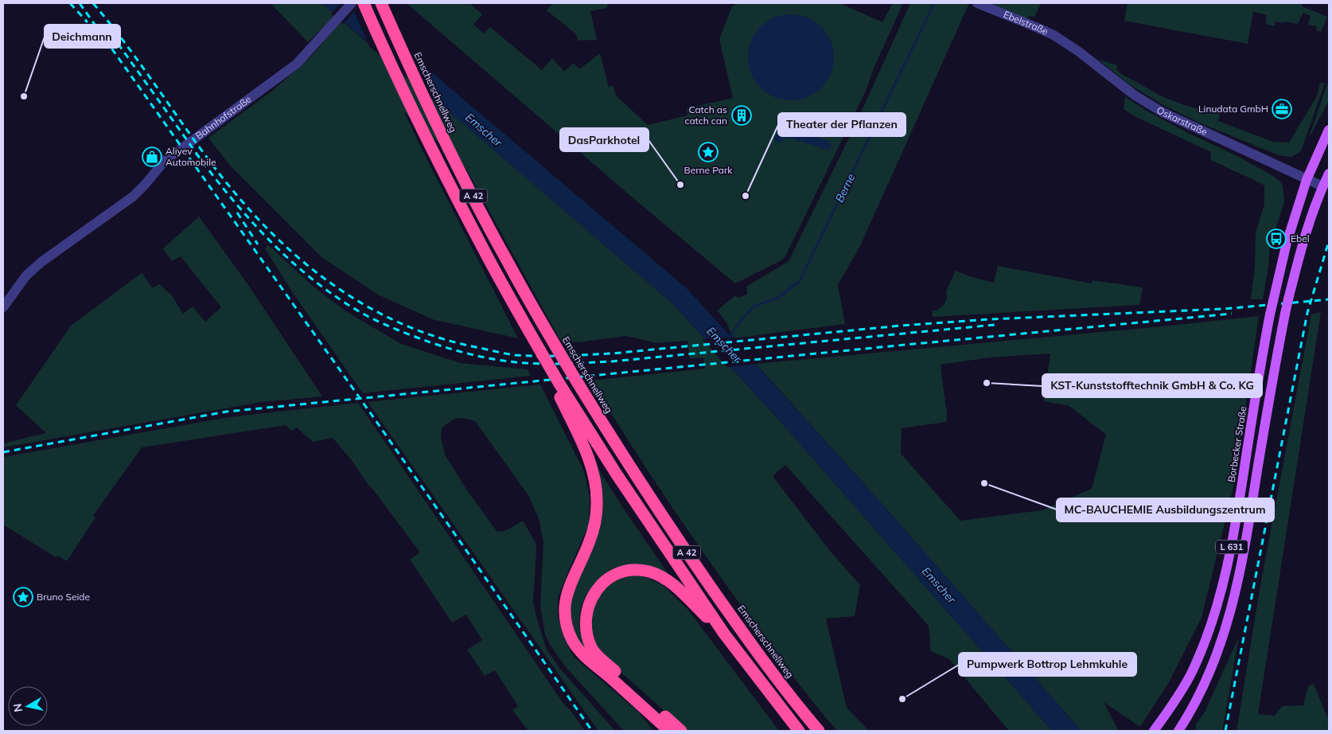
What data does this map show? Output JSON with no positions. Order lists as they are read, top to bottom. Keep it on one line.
{"streets":{"highway":["Emscherschnellweg","A 42"],"main road":["Borbecker Straße","L 631"],"street":["Ebelstraße","Bahnhofstraße","Oskarstraße"]},"crossings":[["Ebelstraße","Oskarstraße"],["Oskarstraße","Borbecker Straße"],["Oskarstraße","L 631"]],"water":["Emscher","Berne"],"places":{"other":["Deichmann","DasParkhotel","Theater der Pflanzen","KST-Kunststofftechnik GmbH & Co. KG","MC-BAUCHEMIE Ausbildungszentrum","Pumpwerk Bottrop Lehmkuhle"],"office":["Linudata GmbH"],"building":["Catch as catch can"],"place":["Berne Park","Bruno Seide"],"shop":["Aliyev Automobile"],"bus stop":["Ebel"]},"north":"left"}
